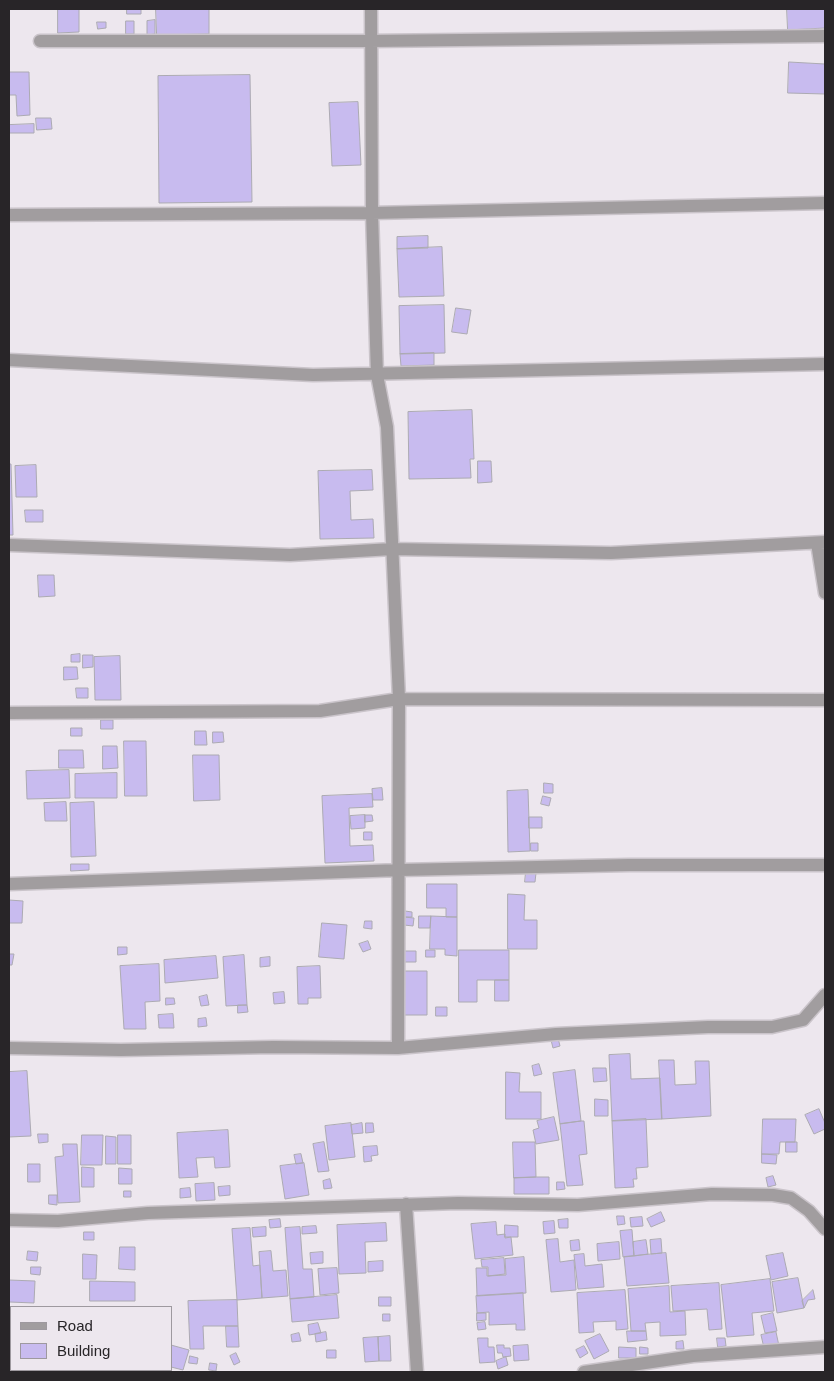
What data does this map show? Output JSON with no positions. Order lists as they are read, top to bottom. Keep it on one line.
{"legend":["Road","Building"]}
